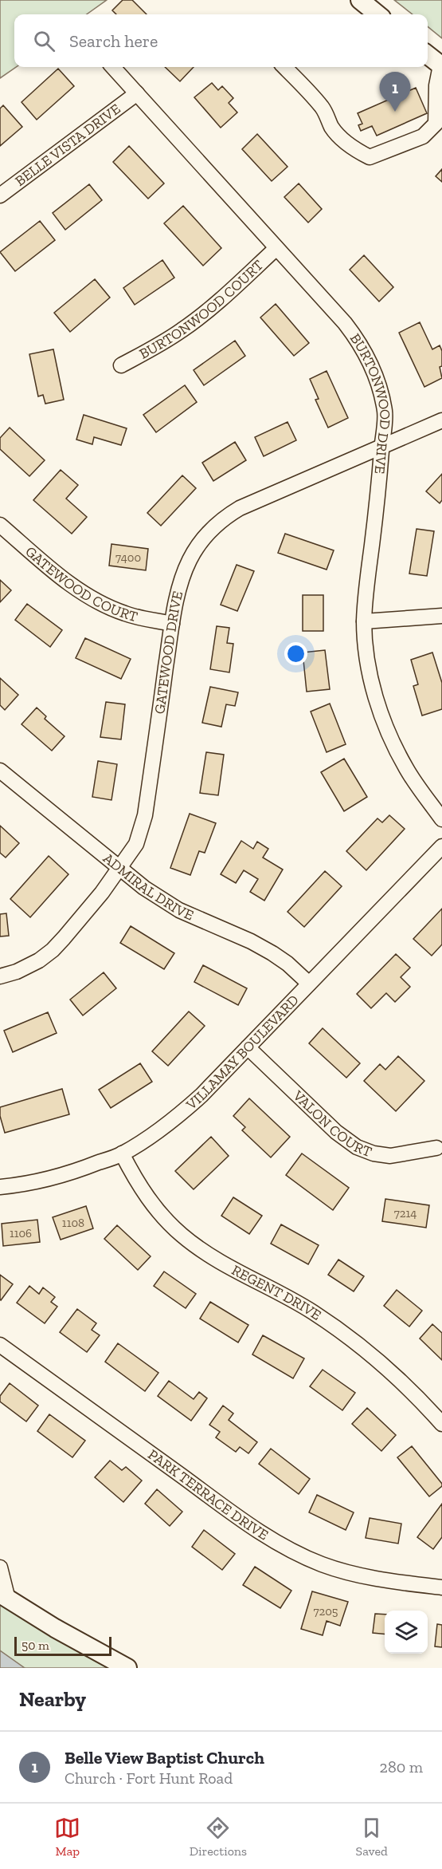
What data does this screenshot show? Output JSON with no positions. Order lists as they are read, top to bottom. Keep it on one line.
{"streets":{"street":["BELLE VISTA DRIVE","BURTONWOOD COURT","BURTONWOOD DRIVE","GATEWOOD COURT","GATEWOOD DRIVE","ADMIRAL DRIVE","VILLAMAY BOULEVARD","VALON COURT","REGENT DRIVE","PARK TERRACE DRIVE"]},"crossings":[["BELLE VISTA DRIVE","BURTONWOOD DRIVE"],["BURTONWOOD COURT","BURTONWOOD DRIVE"],["BURTONWOOD DRIVE","GATEWOOD DRIVE"],["GATEWOOD COURT","GATEWOOD DRIVE"],["GATEWOOD DRIVE","ADMIRAL DRIVE"],["ADMIRAL DRIVE","VILLAMAY BOULEVARD"],["VILLAMAY BOULEVARD","VALON COURT"],["VILLAMAY BOULEVARD","REGENT DRIVE"]],"house_numbers":["7400","7214","1108","1106","7205"],"scale_bar":"50 m","page":{"search":"Search here","pins":"1","scale":"50 m","heading":"Nearby","list":[{"mark":"1","name":"Belle View Baptist Church","note":"Church · Fort Hunt Road","value":"280 m"}],"nav":["Map","Directions","Saved"]}}
